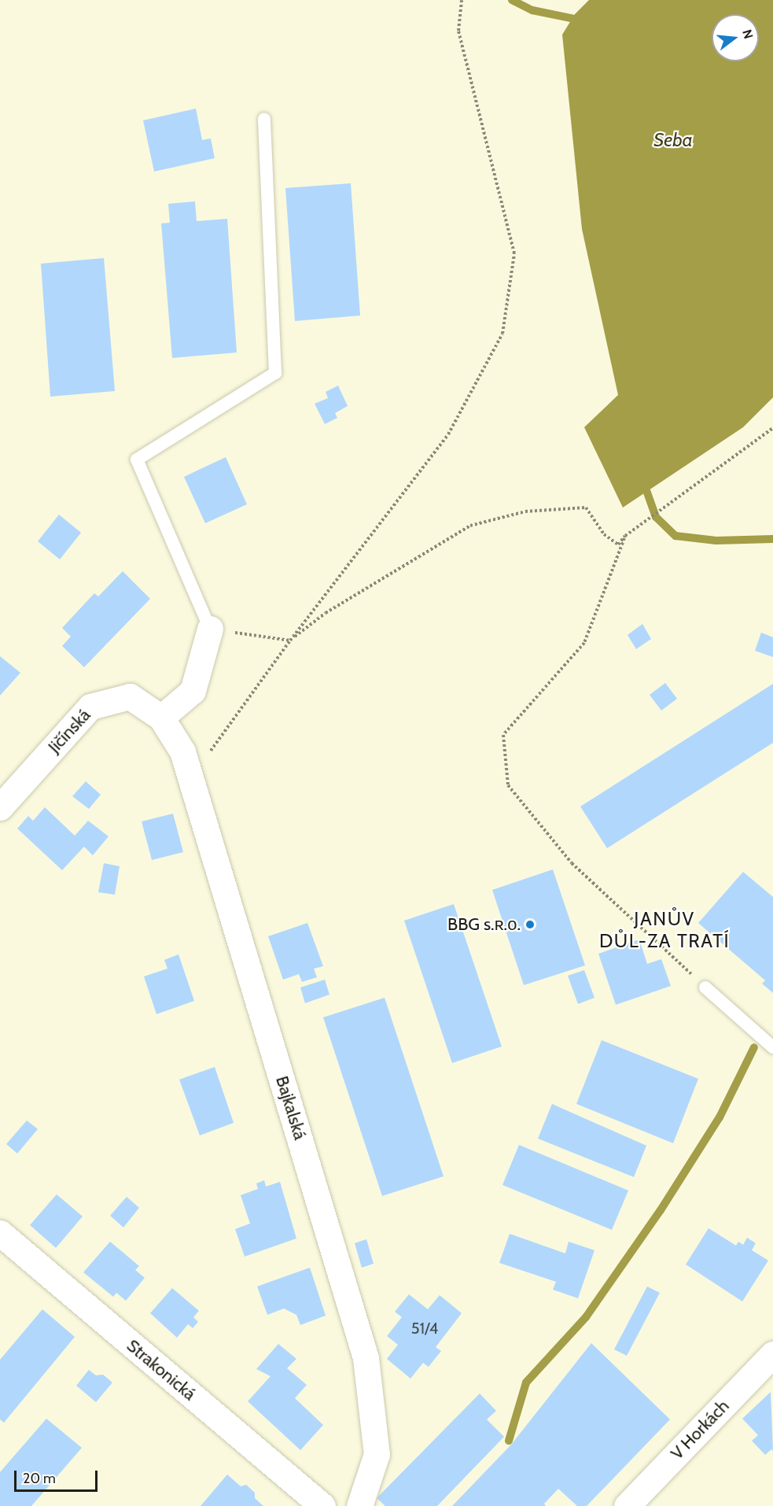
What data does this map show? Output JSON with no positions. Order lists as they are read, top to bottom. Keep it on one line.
{"streets":{"street":["Jičínská","Bajkalská","Strakonická","V Horkách"]},"crossings":[["Jičínská","Bajkalská"]],"districts":["JANŮV DŮL-ZA TRATÍ"],"water":["Seba"],"places":["BBG s.ʀ.ᴏ."],"house_numbers":["51/4"],"scale_bar":"20 m","north":"right"}
